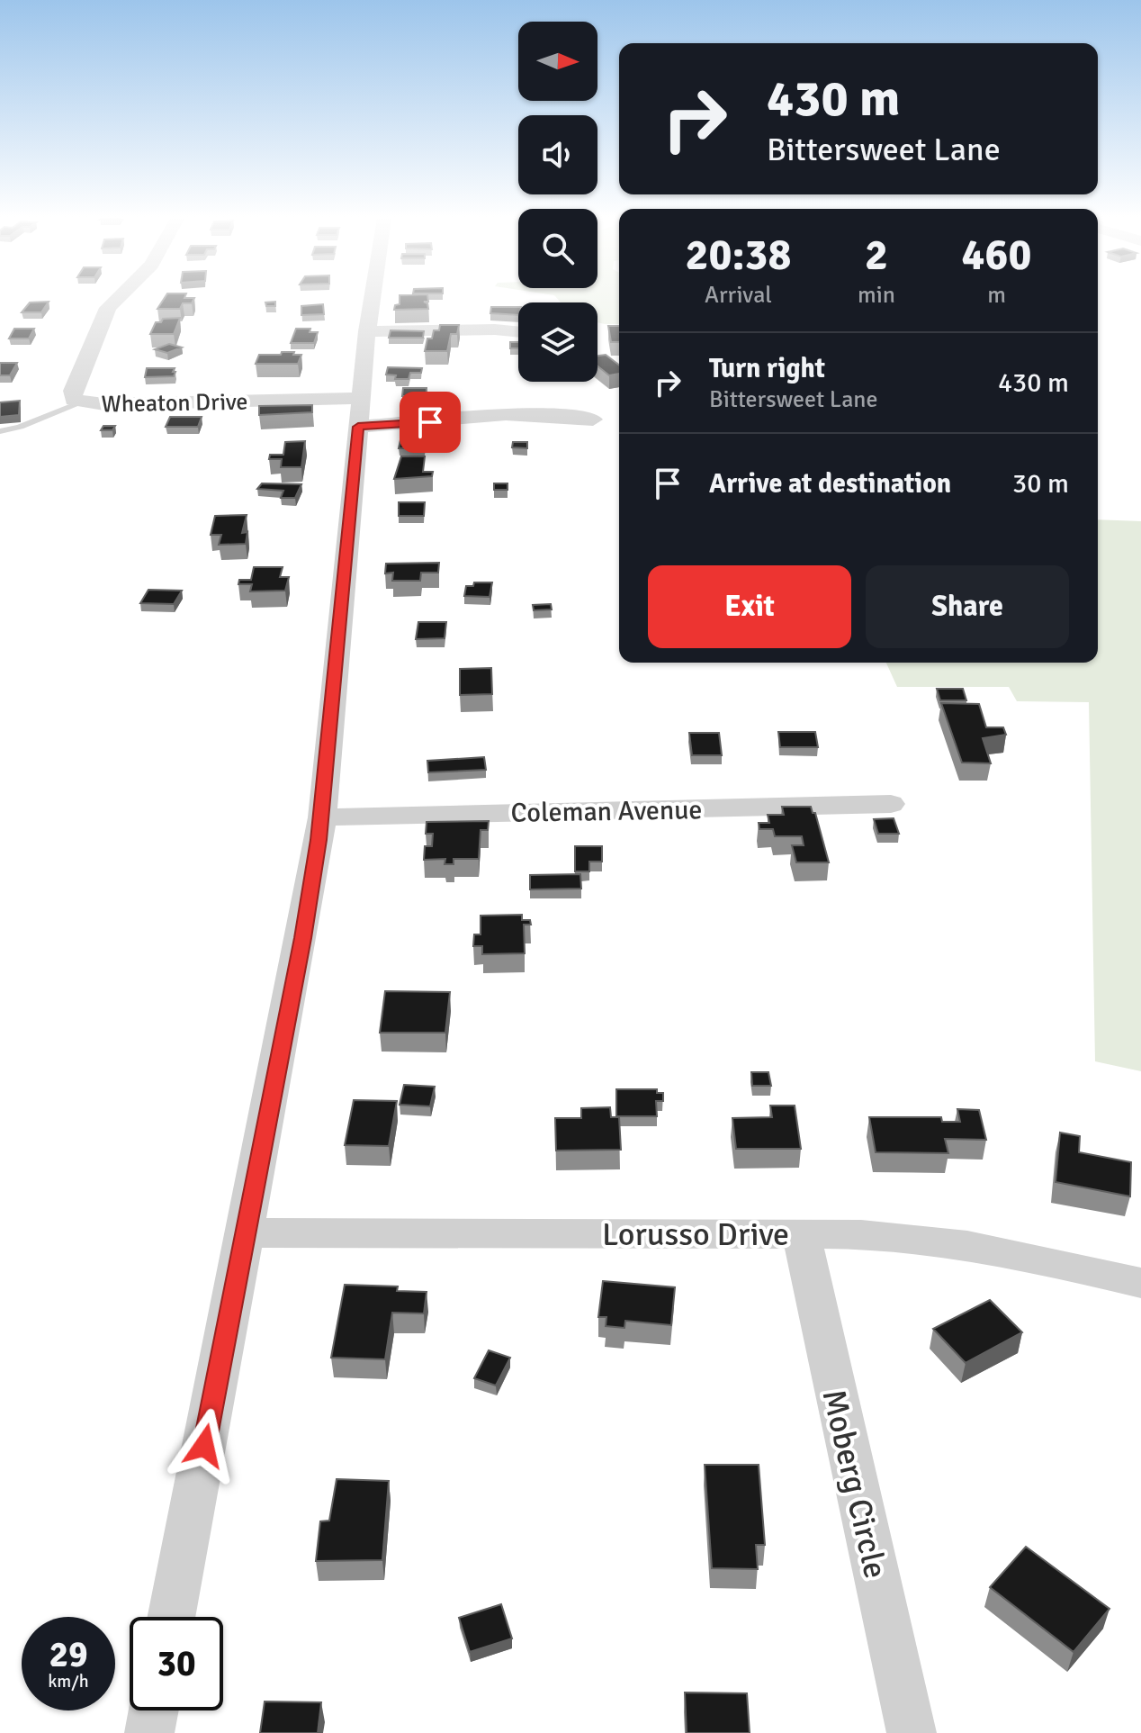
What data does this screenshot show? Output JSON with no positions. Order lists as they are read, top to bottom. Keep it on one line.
{"streets":{"street":["Wheaton Drive","Coleman Avenue","Lorusso Drive","Moberg Circle"]},"crossings":[["Lorusso Drive","Moberg Circle"]],"north":"right","page":{"turn":["430 m","Bittersweet Lane"],"eta":["20:38","Arrival","2","min","460","m"],"list":[{"name":"Turn right","note":"Bittersweet Lane","value":"430 m"},{"name":"Arrive at destination","value":"30 m"}],"buttons":["Exit","Share"],"speed":"29 km/h","limit":"30"}}
